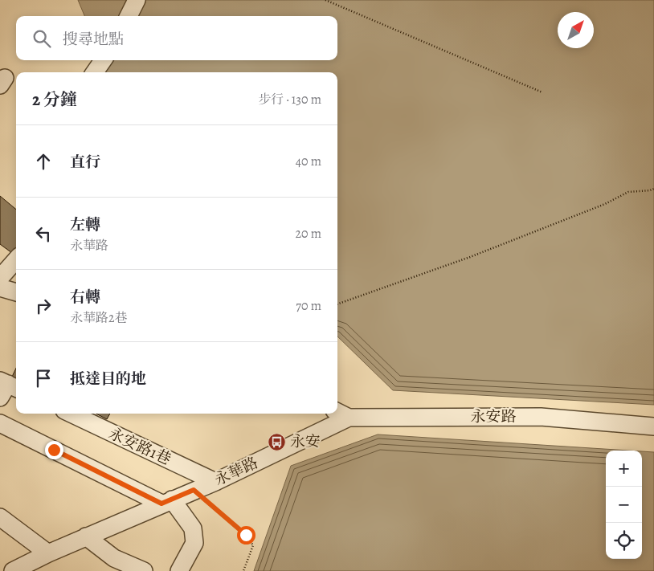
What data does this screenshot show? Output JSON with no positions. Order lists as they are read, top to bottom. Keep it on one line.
{"streets":{"street":["永安路","永安路1巷","永華路"]},"crossings":[["永安路","永華路"],["永安路1巷","永華路"]],"places":{"bus stop":["永安"]},"north":"top right","page":{"search":"搜尋地點","heading":["2 分鐘","步行 · 130 m"],"list":[["直行","40 m"],["左轉","永華路","20 m"],["右轉","永華路2巷","70 m"],"抵達目的地"],"map_buttons":["+","−"]}}
